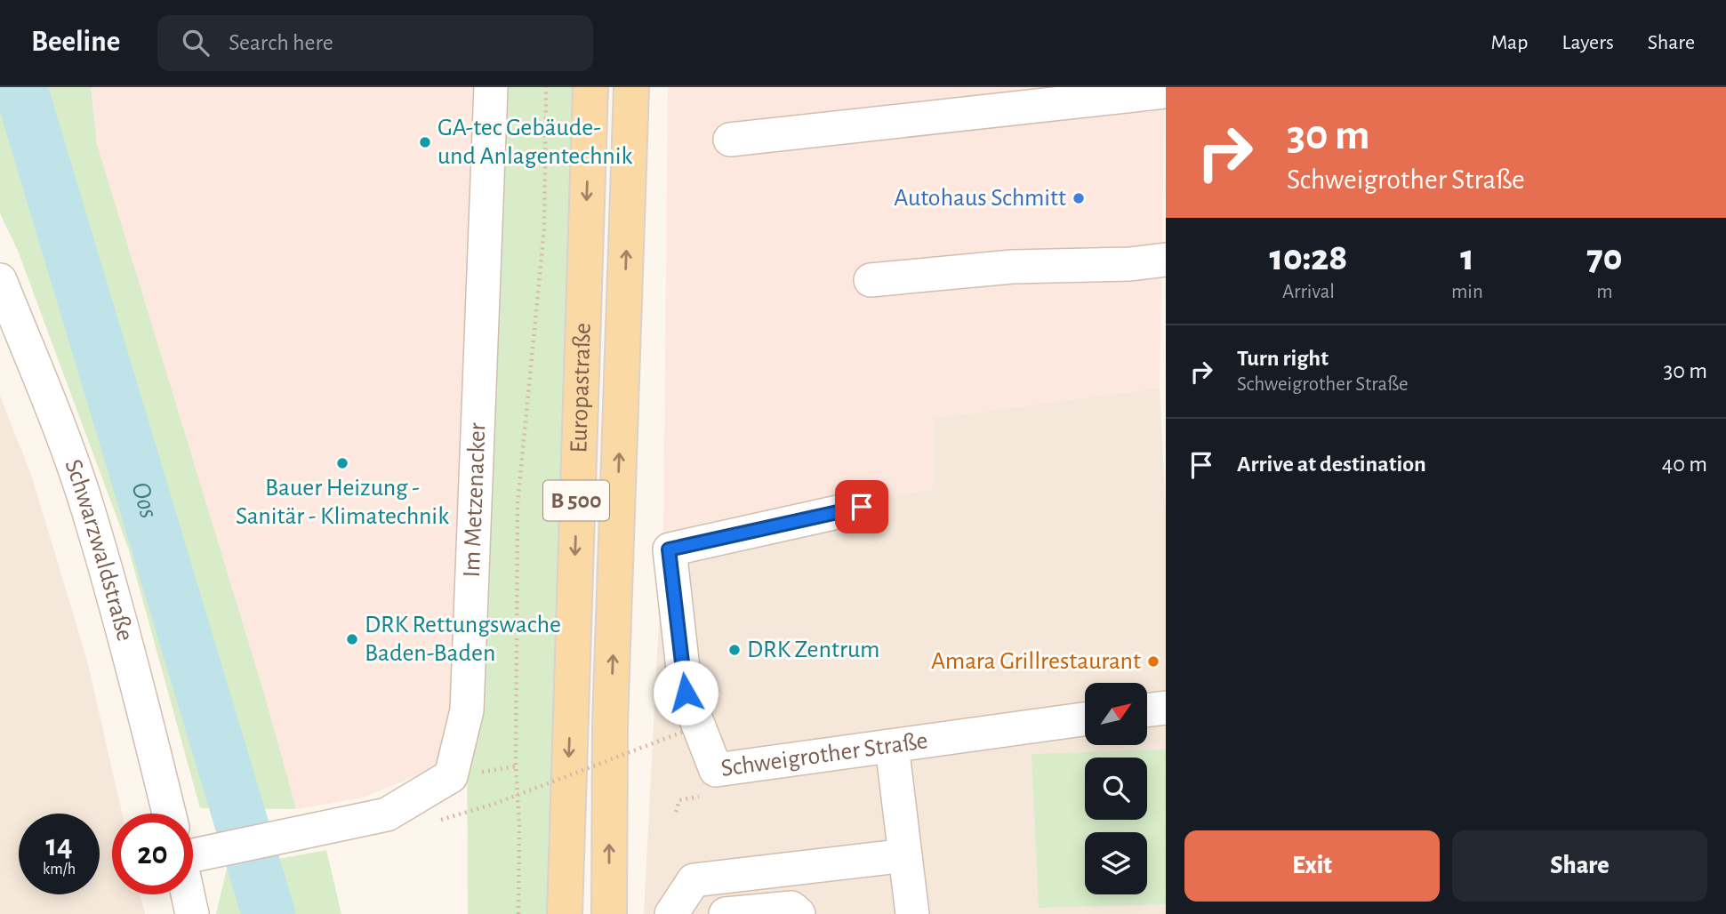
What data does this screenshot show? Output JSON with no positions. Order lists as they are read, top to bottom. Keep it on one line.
{"streets":{"main road":["Europastraße","B 500"],"street":["Im Metzenacker","Schwarzwaldstraße","Schweigrother Straße"]},"water":["Oos"],"places":["GA-tec Gebäude- und Anlagentechnik","Autohaus Schmitt","Bauer Heizung - Sanitär - Klimatechnik","DRK Rettungswache Baden-Baden","DRK Zentrum","Amara Grillrestaurant"],"north":"top right","page":{"header":"Beeline","search":"Search here","nav":["Map","Layers","Share"],"turn":["30 m","Schweigrother Straße"],"eta":["10:28","Arrival","1","min","70","m"],"list":[{"name":"Turn right","note":"Schweigrother Straße","value":"30 m"},{"name":"Arrive at destination","value":"40 m"}],"speed":"14 km/h","limit":"20","buttons":["Exit","Share"]}}
